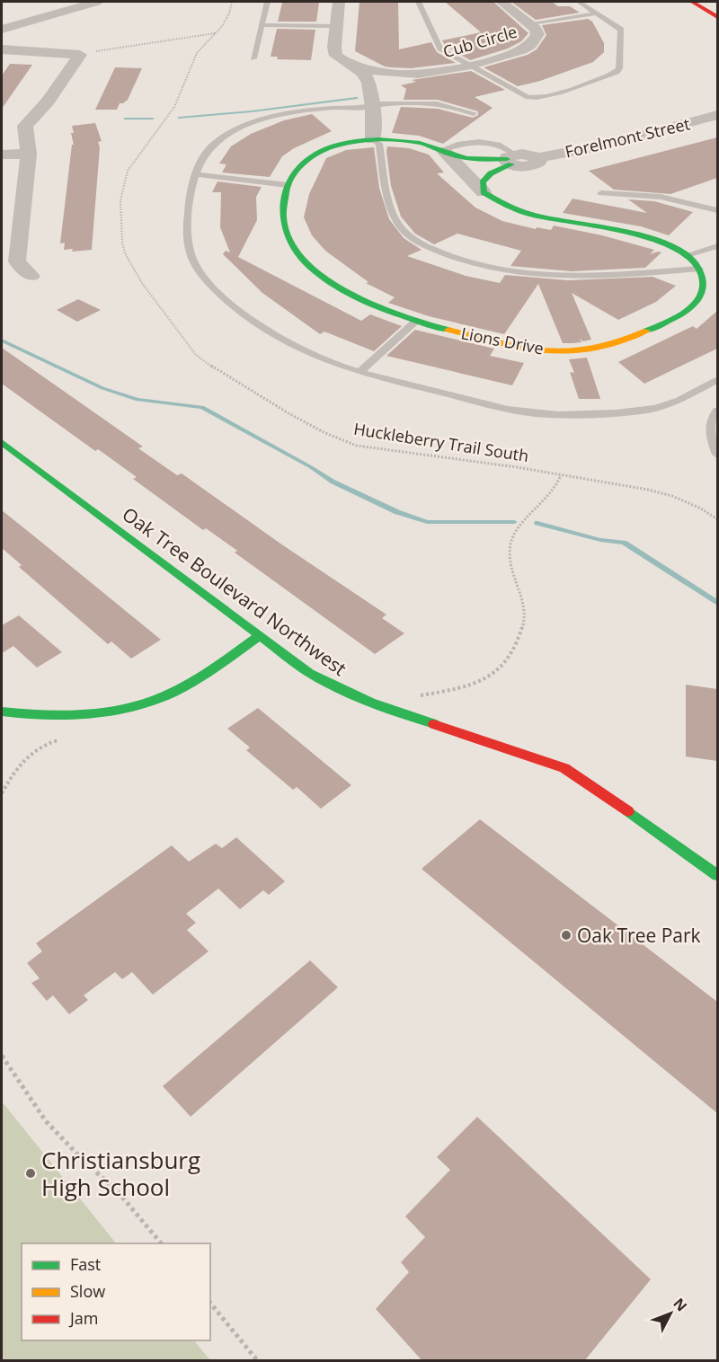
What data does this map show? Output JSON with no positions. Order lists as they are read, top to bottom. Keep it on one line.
{"streets":{"street":["Cub Circle","Forelmont Street","Lions Drive","Oak Tree Boulevard Northwest"],"path":["Huckleberry Trail South"]},"crossings":[["Forelmont Street","Lions Drive"]],"places":["Oak Tree Park","Christiansburg High School"],"legend":["Fast","Slow","Jam"],"north":"top right"}
